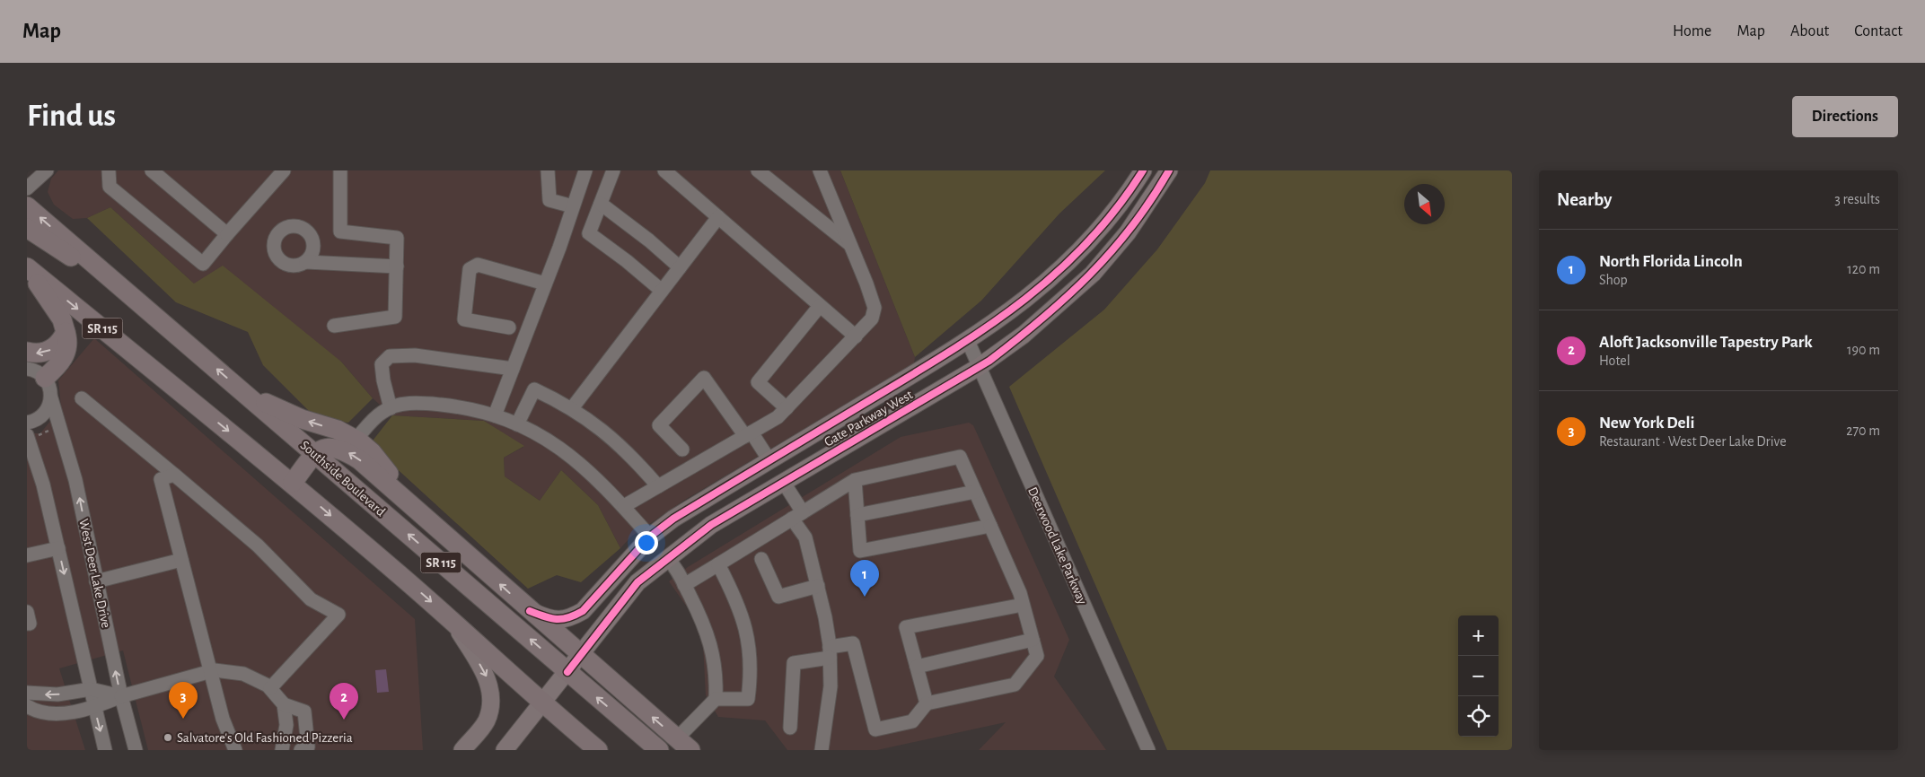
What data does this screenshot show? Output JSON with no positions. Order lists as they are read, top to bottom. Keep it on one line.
{"streets":{"highway":["SR 115","Southside Boulevard"],"main road":["Gate Parkway West"],"street":["Deerwood Lake Parkway","West Deer Lake Drive"]},"crossings":[["SR 115","Gate Parkway West"],["Gate Parkway West","Southside Boulevard"],["Gate Parkway West","Deerwood Lake Parkway"]],"places":["Salvatore's Old Fashioned Pizzeria"],"north":"bottom right","page":{"header":"Map","nav":["Home","Map","About","Contact"],"buttons":"Directions","title":"Find us","heading":["Nearby","3 results"],"list":[{"mark":"1","name":"North Florida Lincoln","note":"Shop","value":"120 m"},{"mark":"2","name":"Aloft Jacksonville Tapestry Park","note":"Hotel","value":"190 m"},{"mark":"3","name":"New York Deli","note":"Restaurant · West Deer Lake Drive","value":"270 m"}],"pins":["1","3","2"],"map_buttons":["+","−"]}}
